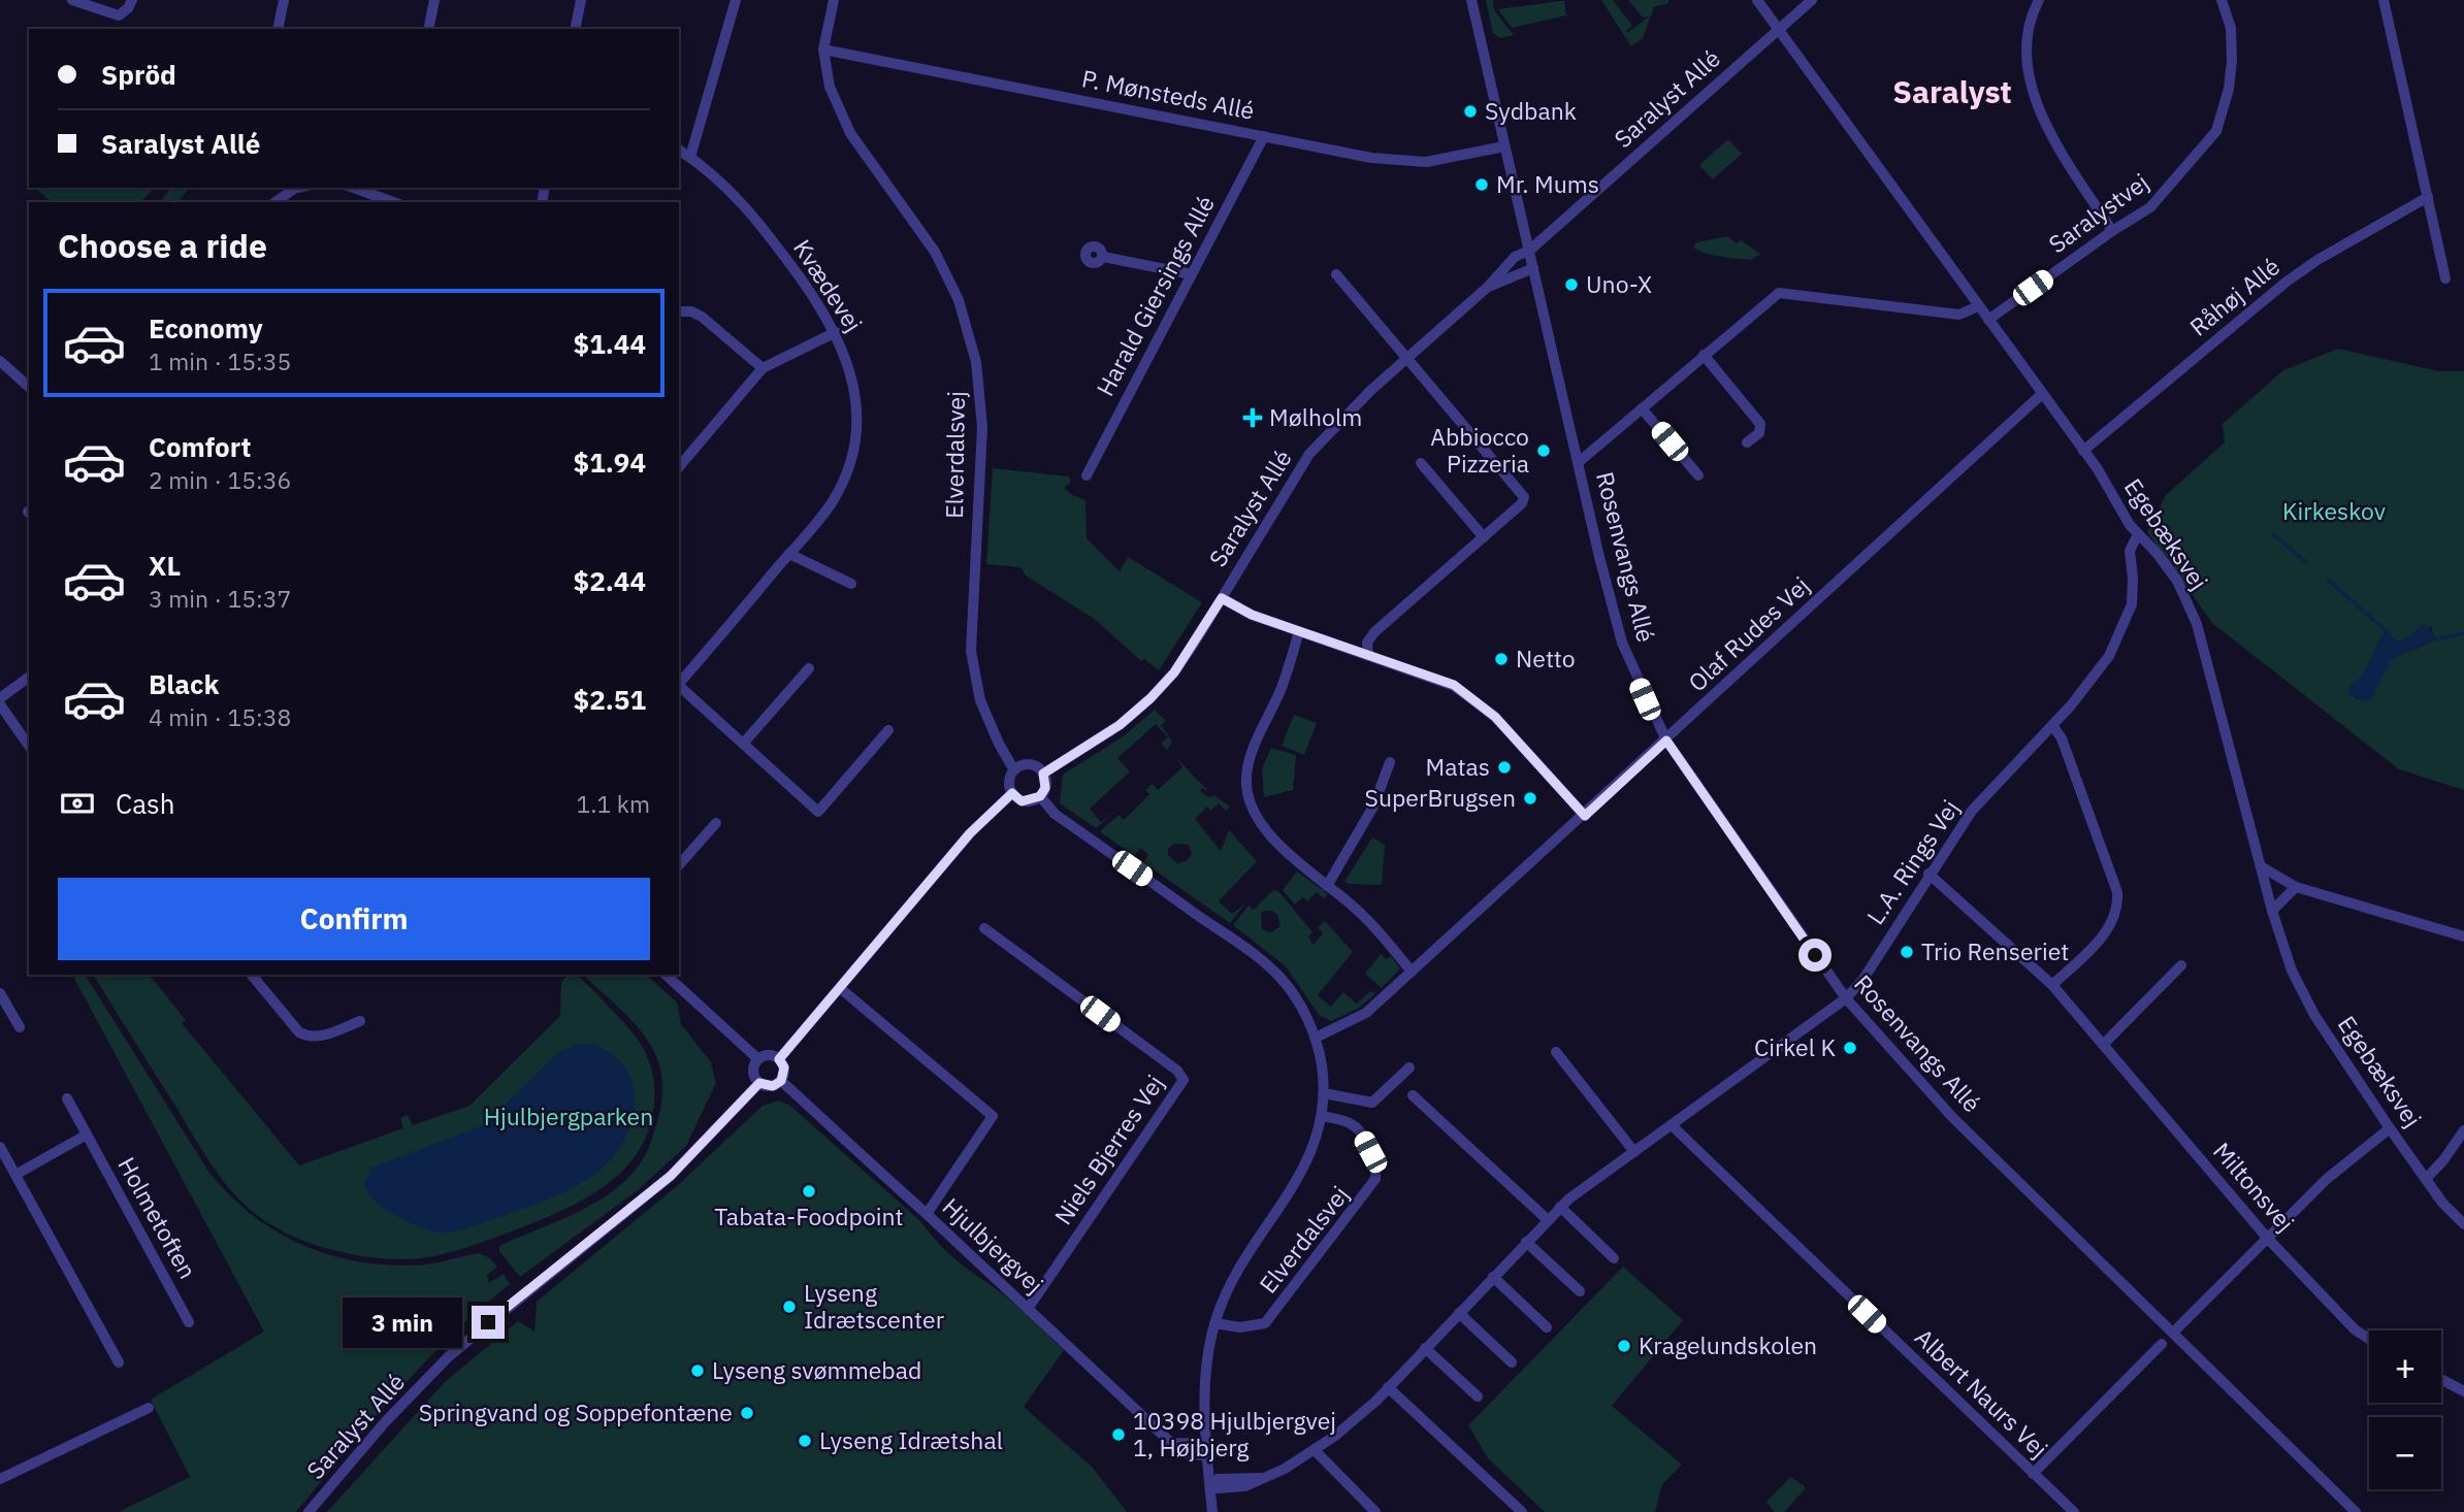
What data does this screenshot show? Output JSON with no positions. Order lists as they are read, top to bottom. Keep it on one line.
{"streets":{"street":["P. Mønsteds Allé","Saralyst Allé","Saralystvej","Kvædevej","Harald Giersings Allé","Råhøj Allé","Elverdalsvej","Egebæksvej","Rosenvangs Allé","Olaf Rudes Vej","L.A. Rings Vej","Niels Bjerres Vej","Miltonsvej","Holmetoften","Hjulbjergvej","Albert Naurs Vej"]},"crossings":[["P. Mønsteds Allé","Harald Giersings Allé"],["P. Mønsteds Allé","Elverdalsvej"],["P. Mønsteds Allé","Rosenvangs Allé"],["Saralyst Allé","Elverdalsvej"],["Saralyst Allé","Egebæksvej"],["Saralyst Allé","Rosenvangs Allé"],["Saralyst Allé","Hjulbjergvej"],["Saralystvej","Egebæksvej"],["Råhøj Allé","Egebæksvej"],["Elverdalsvej","Olaf Rudes Vej"],["Elverdalsvej","L.A. Rings Vej"],["Elverdalsvej","Hjulbjergvej"],["Egebæksvej","Olaf Rudes Vej"],["Egebæksvej","L.A. Rings Vej"],["Rosenvangs Allé","Olaf Rudes Vej"],["Rosenvangs Allé","L.A. Rings Vej"],["L.A. Rings Vej","Miltonsvej"],["L.A. Rings Vej","Albert Naurs Vej"],["Niels Bjerres Vej","Hjulbjergvej"]],"districts":["Saralyst"],"parks":["Kirkeskov","Hjulbjergparken"],"places":{"other":["Sydbank","Mr. Mums","Uno-X","Abbiocco Pizzeria","Netto","Matas","SuperBrugsen","Trio Renseriet","Cirkel K","Tabata-Foodpoint","Lyseng Idrætscenter","Kragelundskolen","Lyseng svømmebad","Springvand og Soppefontæne","10398 Hjulbjergvej 1, Højbjerg","Lyseng Idrætshal"],"health":["Mølholm"]},"page":{"banner":["Spröd","Saralyst Allé"],"heading":"Choose a ride","list":[{"name":"Economy","note":"1 min · 15:35","value":"$1.44"},{"name":"Comfort","note":"2 min · 15:36","value":"$1.94"},{"name":"XL","note":"3 min · 15:37","value":"$2.44"},{"name":"Black","note":"4 min · 15:38","value":"$2.51"}],"pay":["Cash","1.1 km"],"buttons":"Confirm","bubble":"3 min","map_buttons":["+","−"]}}
